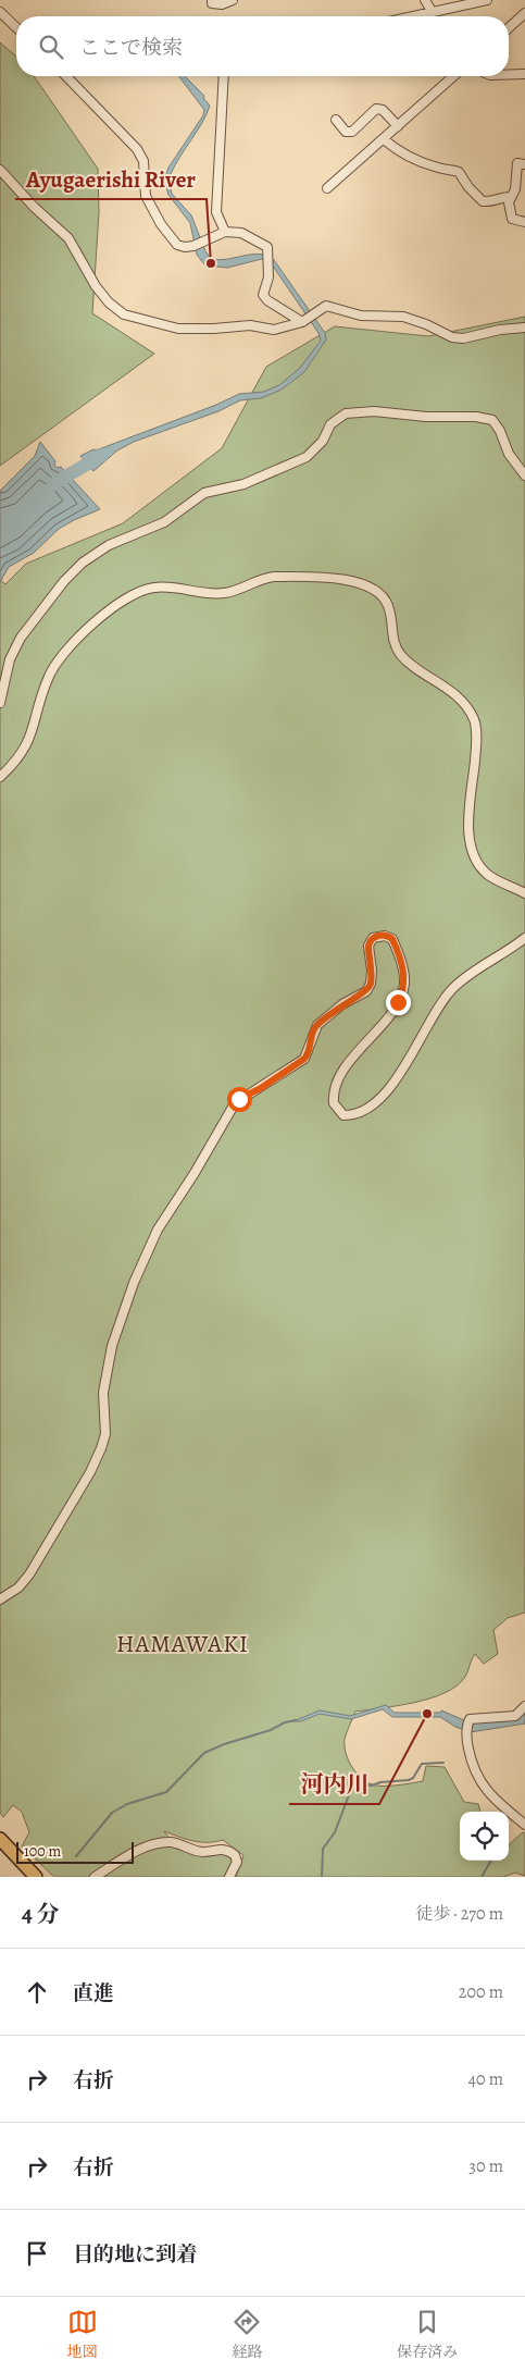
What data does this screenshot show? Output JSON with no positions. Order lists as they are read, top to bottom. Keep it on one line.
{"districts":["HAMAWAKI"],"places":["Ayugaerishi River","河内川"],"scale_bar":"100 m","page":{"search":"ここで検索","scale":"100 m","heading":["4 分","徒歩 · 270 m"],"list":[["直進","200 m"],["右折","40 m"],["右折","30 m"],"目的地に到着"],"nav":["地図","経路","保存済み"]}}
